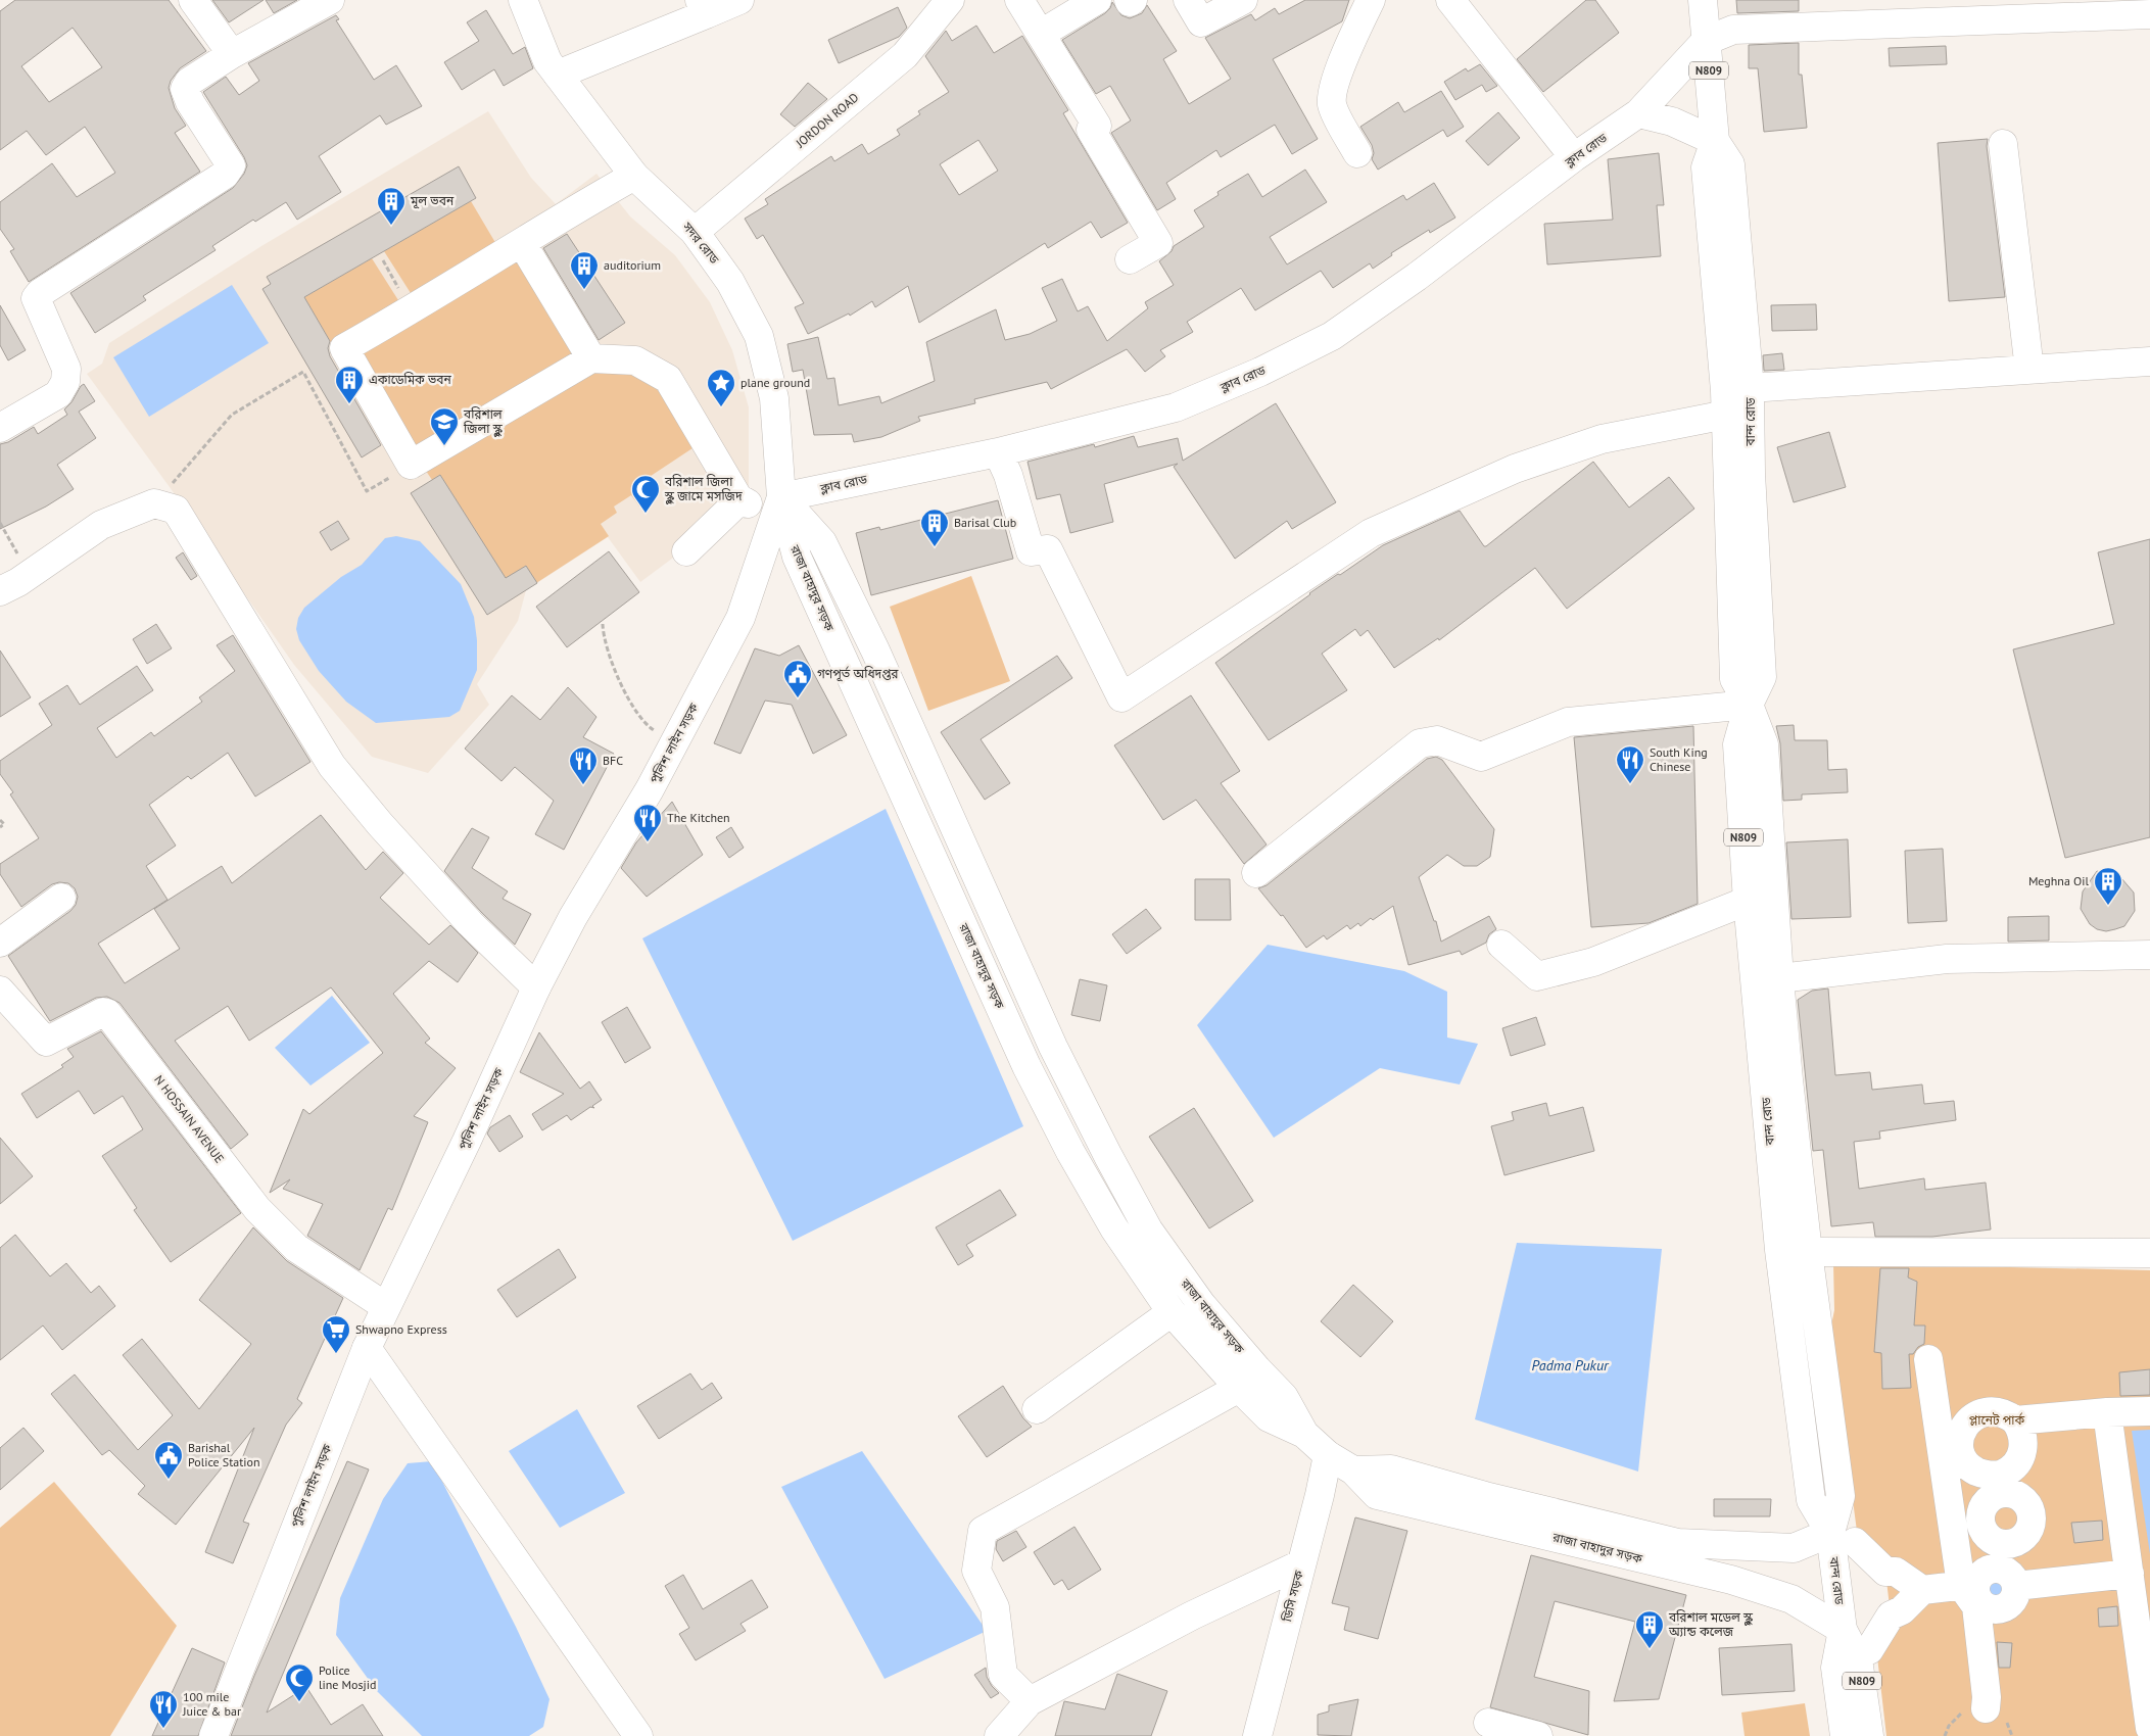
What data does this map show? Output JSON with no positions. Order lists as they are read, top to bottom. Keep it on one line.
{"streets":{"main road":["N809","JORDON ROAD","ক্লাব রোড","সদর রোড","বান্দ রোড","রাজা বাহাদুর সড়ক","পুলিশ লাইন সড়ক","N HOSSAIN AVENUE","ডিসি সড়ক"]},"crossings":[["JORDON ROAD","সদর রোড"],["ক্লাব রোড","সদর রোড"],["ক্লাব রোড","বান্দ রোড"],["ক্লাব রোড","রাজা বাহাদুর সড়ক"],["ক্লাব রোড","পুলিশ লাইন সড়ক"],["সদর রোড","রাজা বাহাদুর সড়ক"],["সদর রোড","পুলিশ লাইন সড়ক"],["বান্দ রোড","রাজা বাহাদুর সড়ক"],["রাজা বাহাদুর সড়ক","পুলিশ লাইন সড়ক"],["রাজা বাহাদুর সড়ক","ডিসি সড়ক"],["পুলিশ লাইন সড়ক","N HOSSAIN AVENUE"]],"water":["Padma Pukur"],"parks":["প্লানেট পার্ক"],"places":{"building":["মূল ভবন","auditorium","একাডেমিক ভবন","Barisal Club","Meghna Oil","বরিশাল মডেল স্কুল অ্যান্ড কলেজ"],"place":["plane ground"],"school or university":["বরিশাল জিলা স্কুল"],"mosque":["বরিশাল জিলা স্কুল জামে মসজিদ","Police line Mosjid"],"public building":["গণপূর্ত অধিদপ্তর","Barishal Police Station"],"restaurant":["South King Chinese","BFC","The Kitchen","100 mile Juice & bar"],"supermarket":["Shwapno Express"]}}
